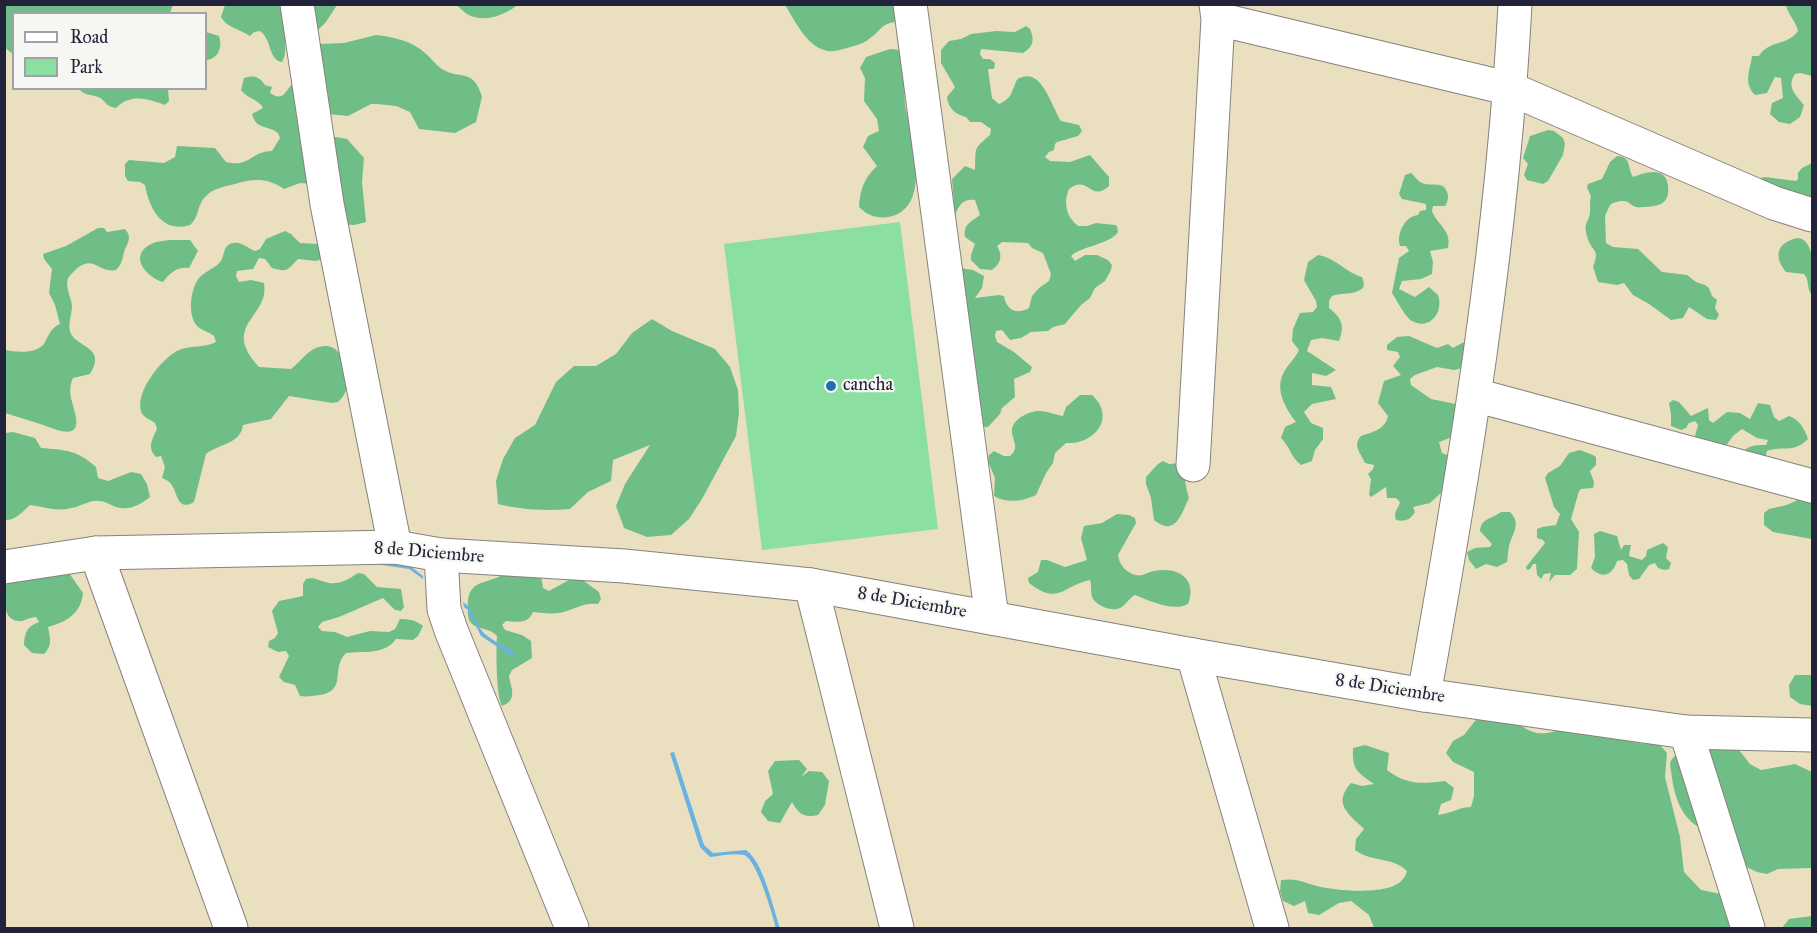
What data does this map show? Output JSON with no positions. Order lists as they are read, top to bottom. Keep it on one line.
{"streets":{"street":["8 de Diciembre"]},"places":["cancha"],"legend":["Road","Park"]}
